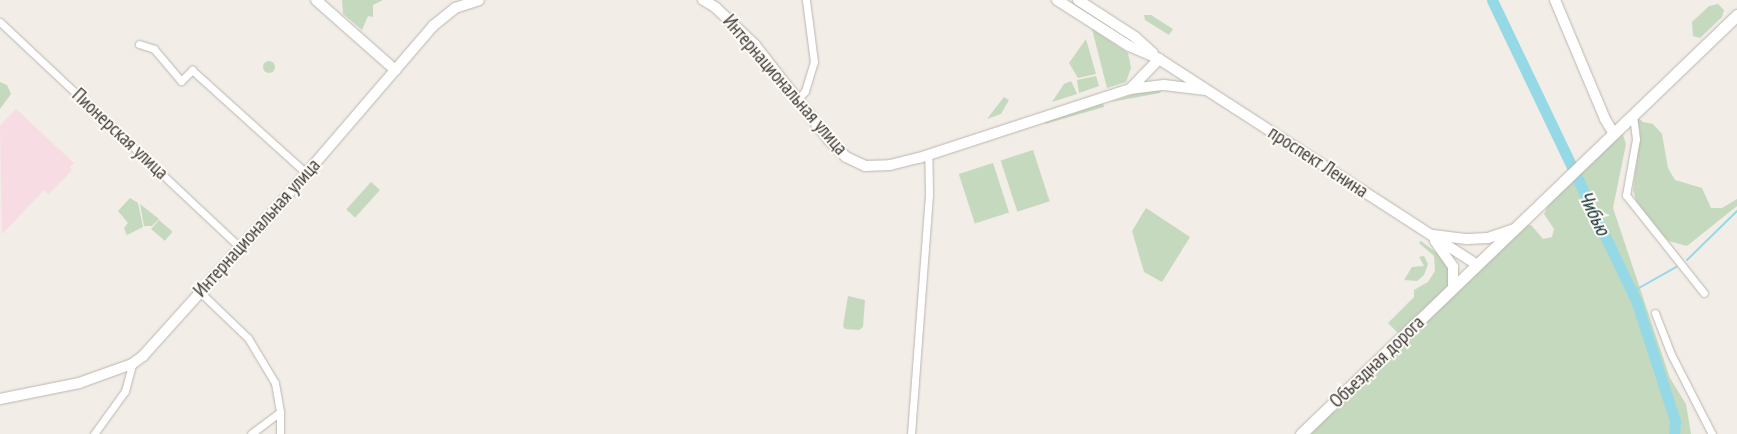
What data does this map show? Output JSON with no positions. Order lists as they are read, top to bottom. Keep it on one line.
{"streets":{"main road":["Интернациональная улица","проспект Ленина","Объездная дорога"],"street":["Пионерская улица"]},"crossings":[["Интернациональная улица","Пионерская улица"],["Интернациональная улица","проспект Ленина"],["проспект Ленина","Объездная дорога"]],"water":["Чибью"]}
